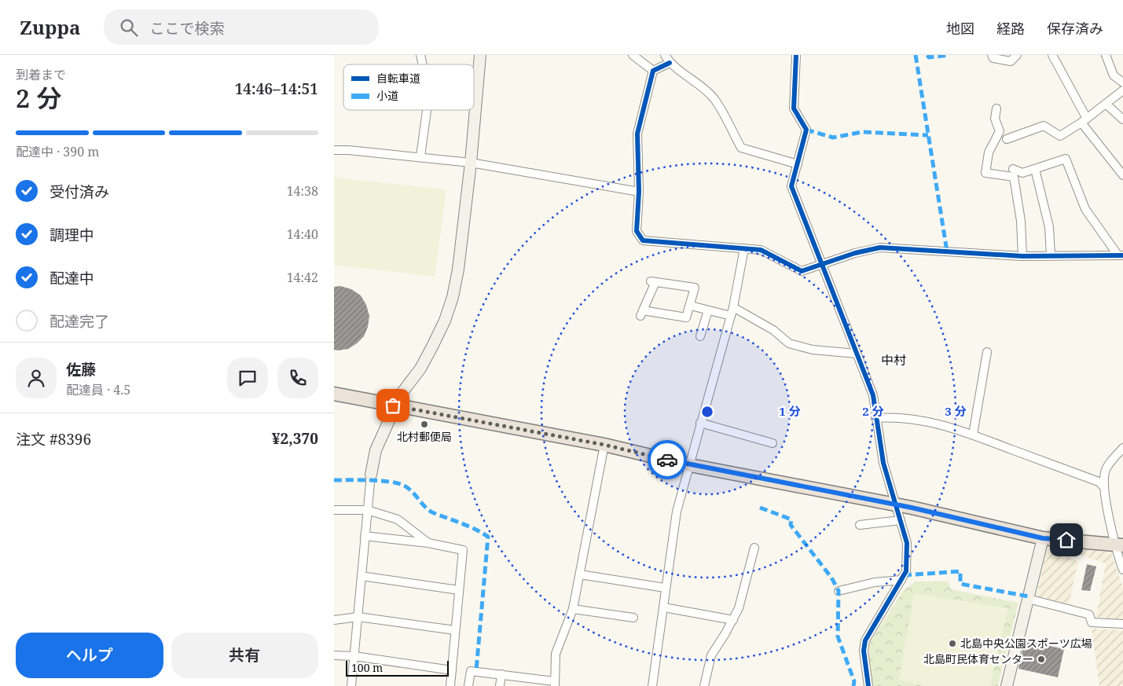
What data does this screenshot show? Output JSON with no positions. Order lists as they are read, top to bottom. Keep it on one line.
{"districts":["中村"],"places":["北村郵便局","北島中央公園スポーツ広場","北島町民体育センター"],"legend":["自転車道","小道"],"scale_bar":"100 m","page":{"header":"Zuppa","search":"ここで検索","nav":["地図","経路","保存済み"],"heading":["2 分","到着まで","14:46–14:51"],"panel":["佐藤","配達員 · 4.5","注文 #8396","¥2,370"],"bar":"配達中 · 390 m","list":[["受付済み","14:38"],["調理中","14:40"],["配達中","14:42"],"配達完了"],"buttons":["ヘルプ","共有"],"scale":"100 m"},"rings":["1 分","2 分","3 分"]}
